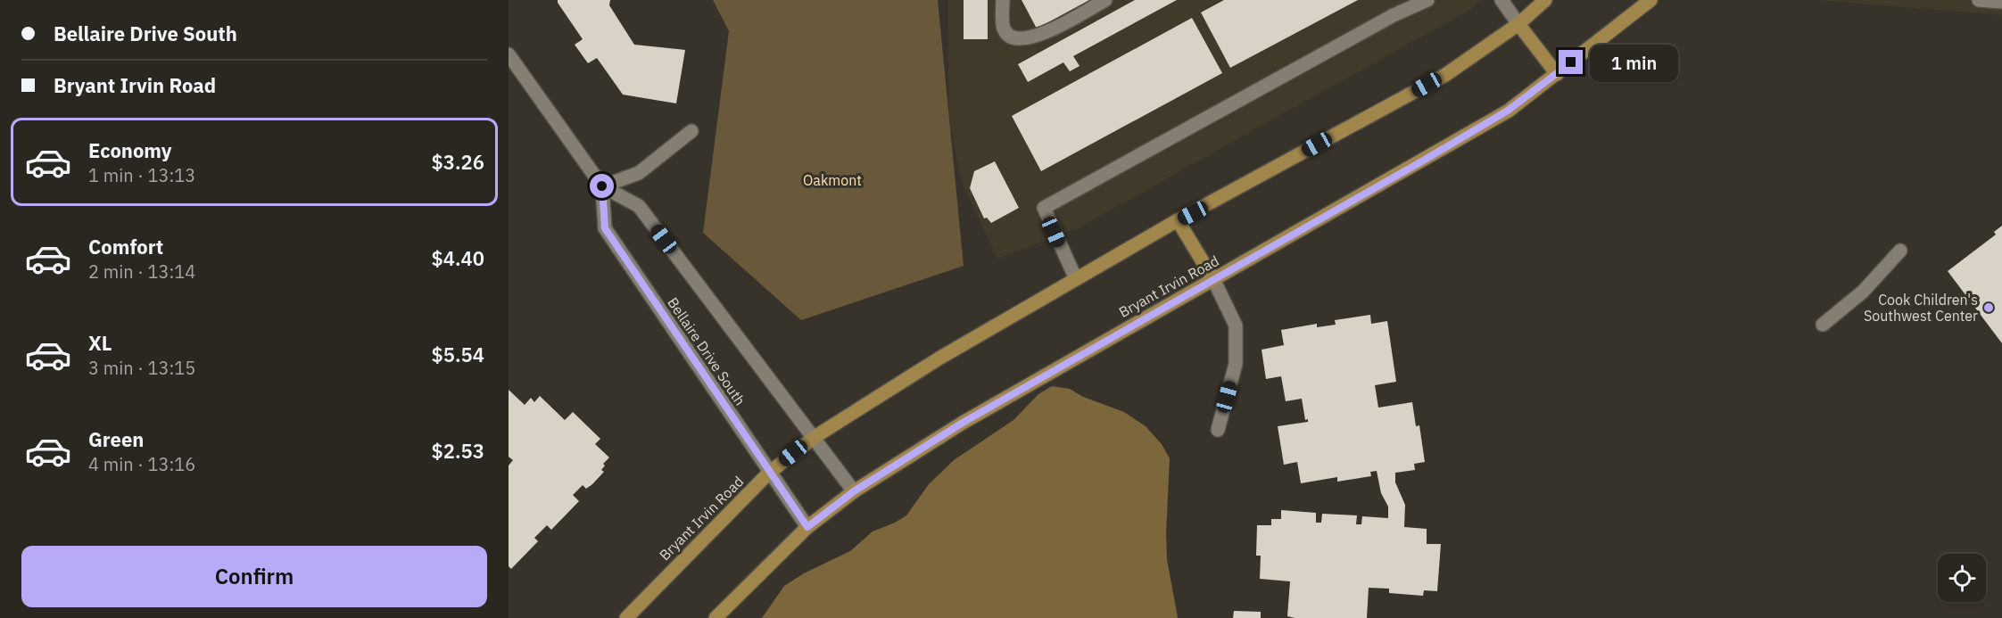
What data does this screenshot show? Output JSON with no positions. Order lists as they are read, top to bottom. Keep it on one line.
{"streets":{"main road":["Bryant Irvin Road"],"street":["Bellaire Drive South"]},"crossings":[["Bryant Irvin Road","Bellaire Drive South"]],"parks":["Oakmont"],"places":["Cook Children's Southwest Center"],"page":{"banner":["Bellaire Drive South","Bryant Irvin Road"],"bubble":"1 min","list":[{"name":"Economy","note":"1 min · 13:13","value":"$3.26"},{"name":"Comfort","note":"2 min · 13:14","value":"$4.40"},{"name":"XL","note":"3 min · 13:15","value":"$5.54"},{"name":"Green","note":"4 min · 13:16","value":"$2.53"}],"buttons":"Confirm"}}
